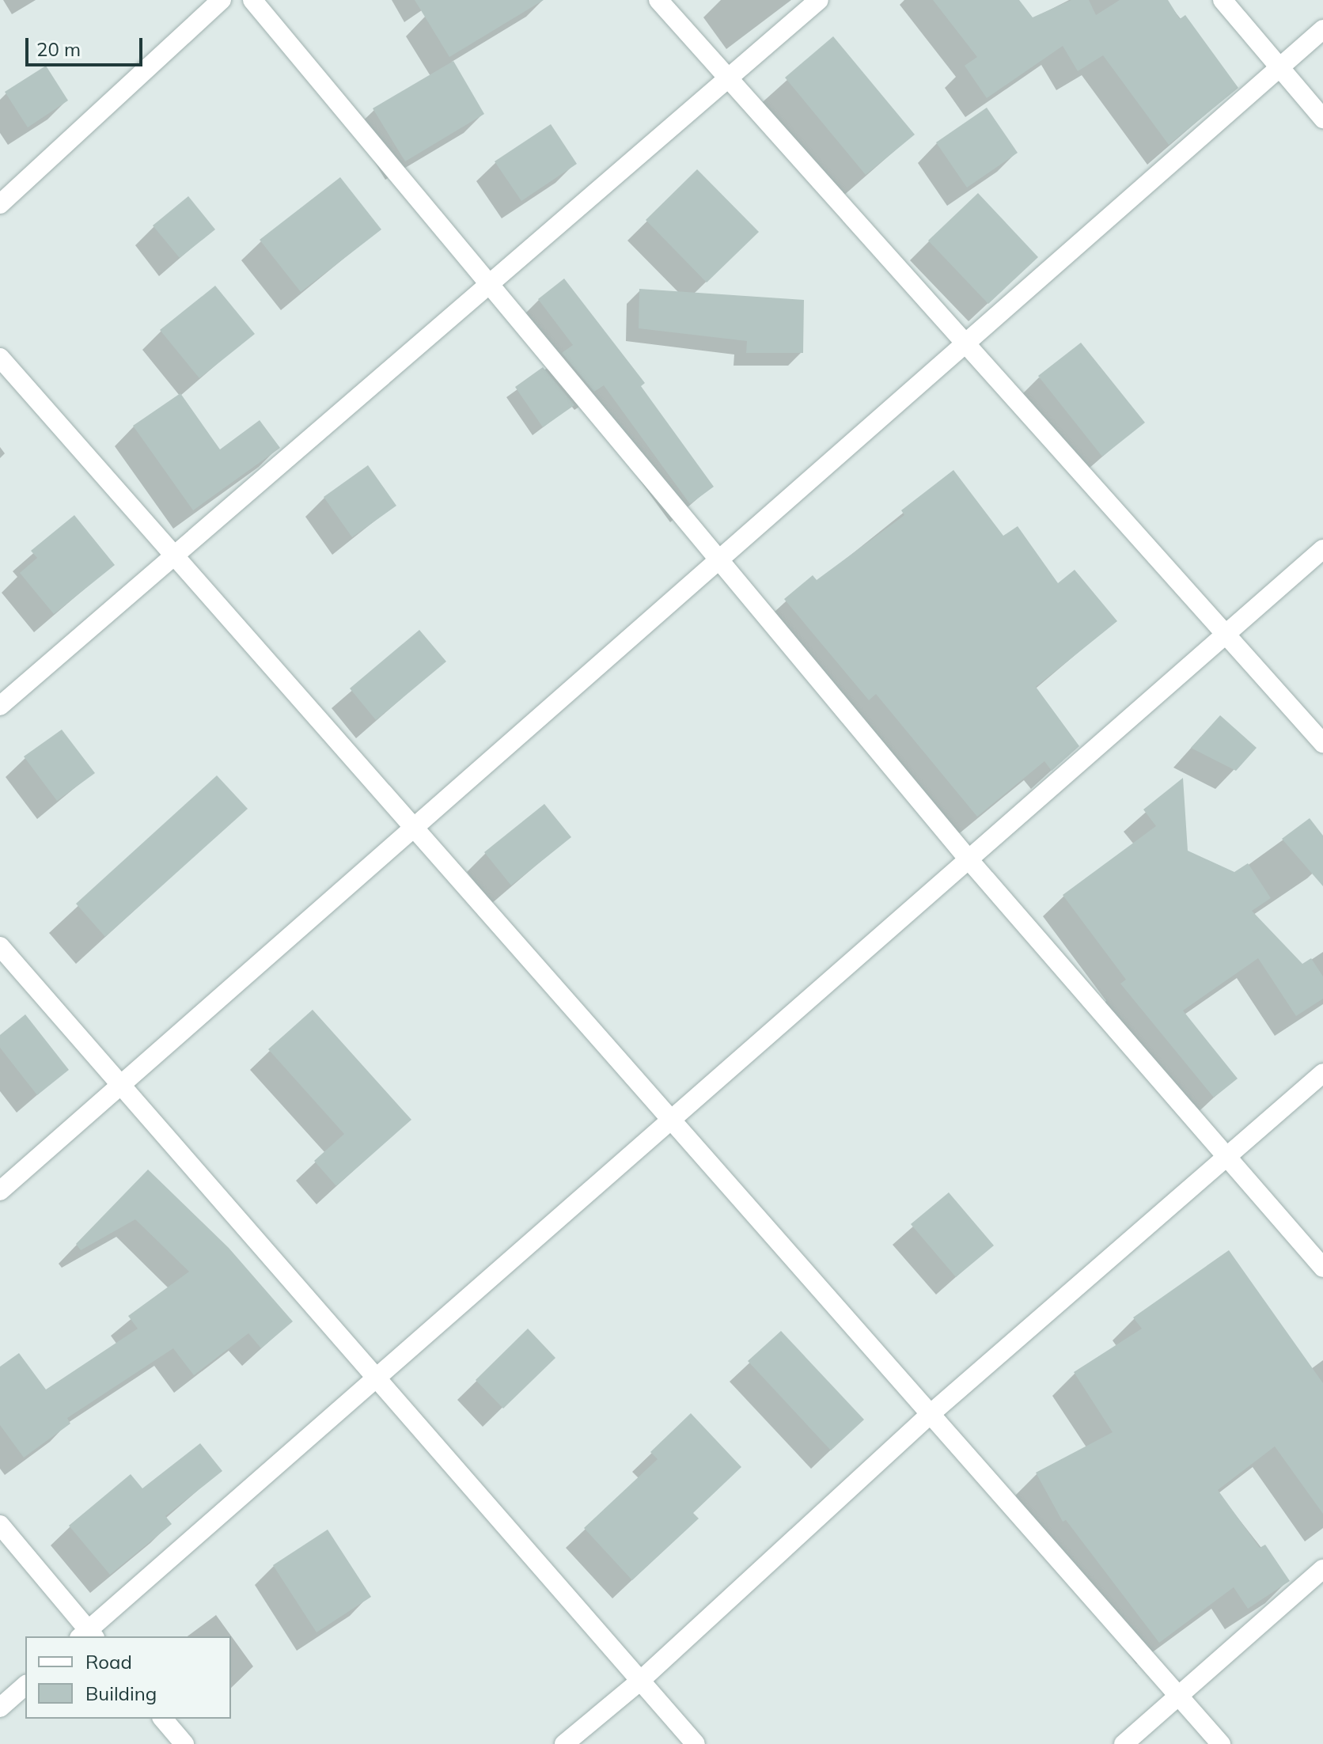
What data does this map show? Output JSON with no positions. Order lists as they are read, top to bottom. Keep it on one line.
{"legend":["Road","Building"],"scale_bar":"20 m"}
